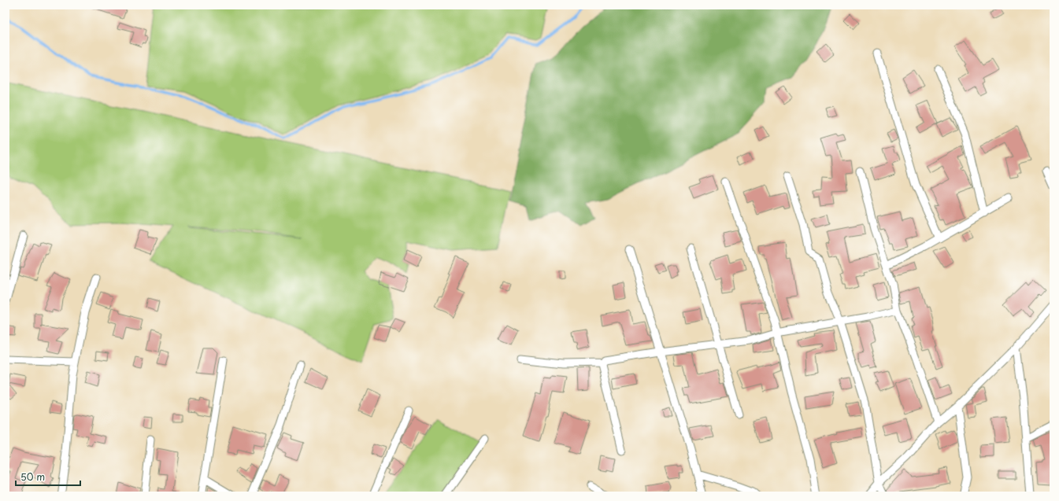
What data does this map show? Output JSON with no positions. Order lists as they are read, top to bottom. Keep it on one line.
{"scale_bar":"50 m"}
